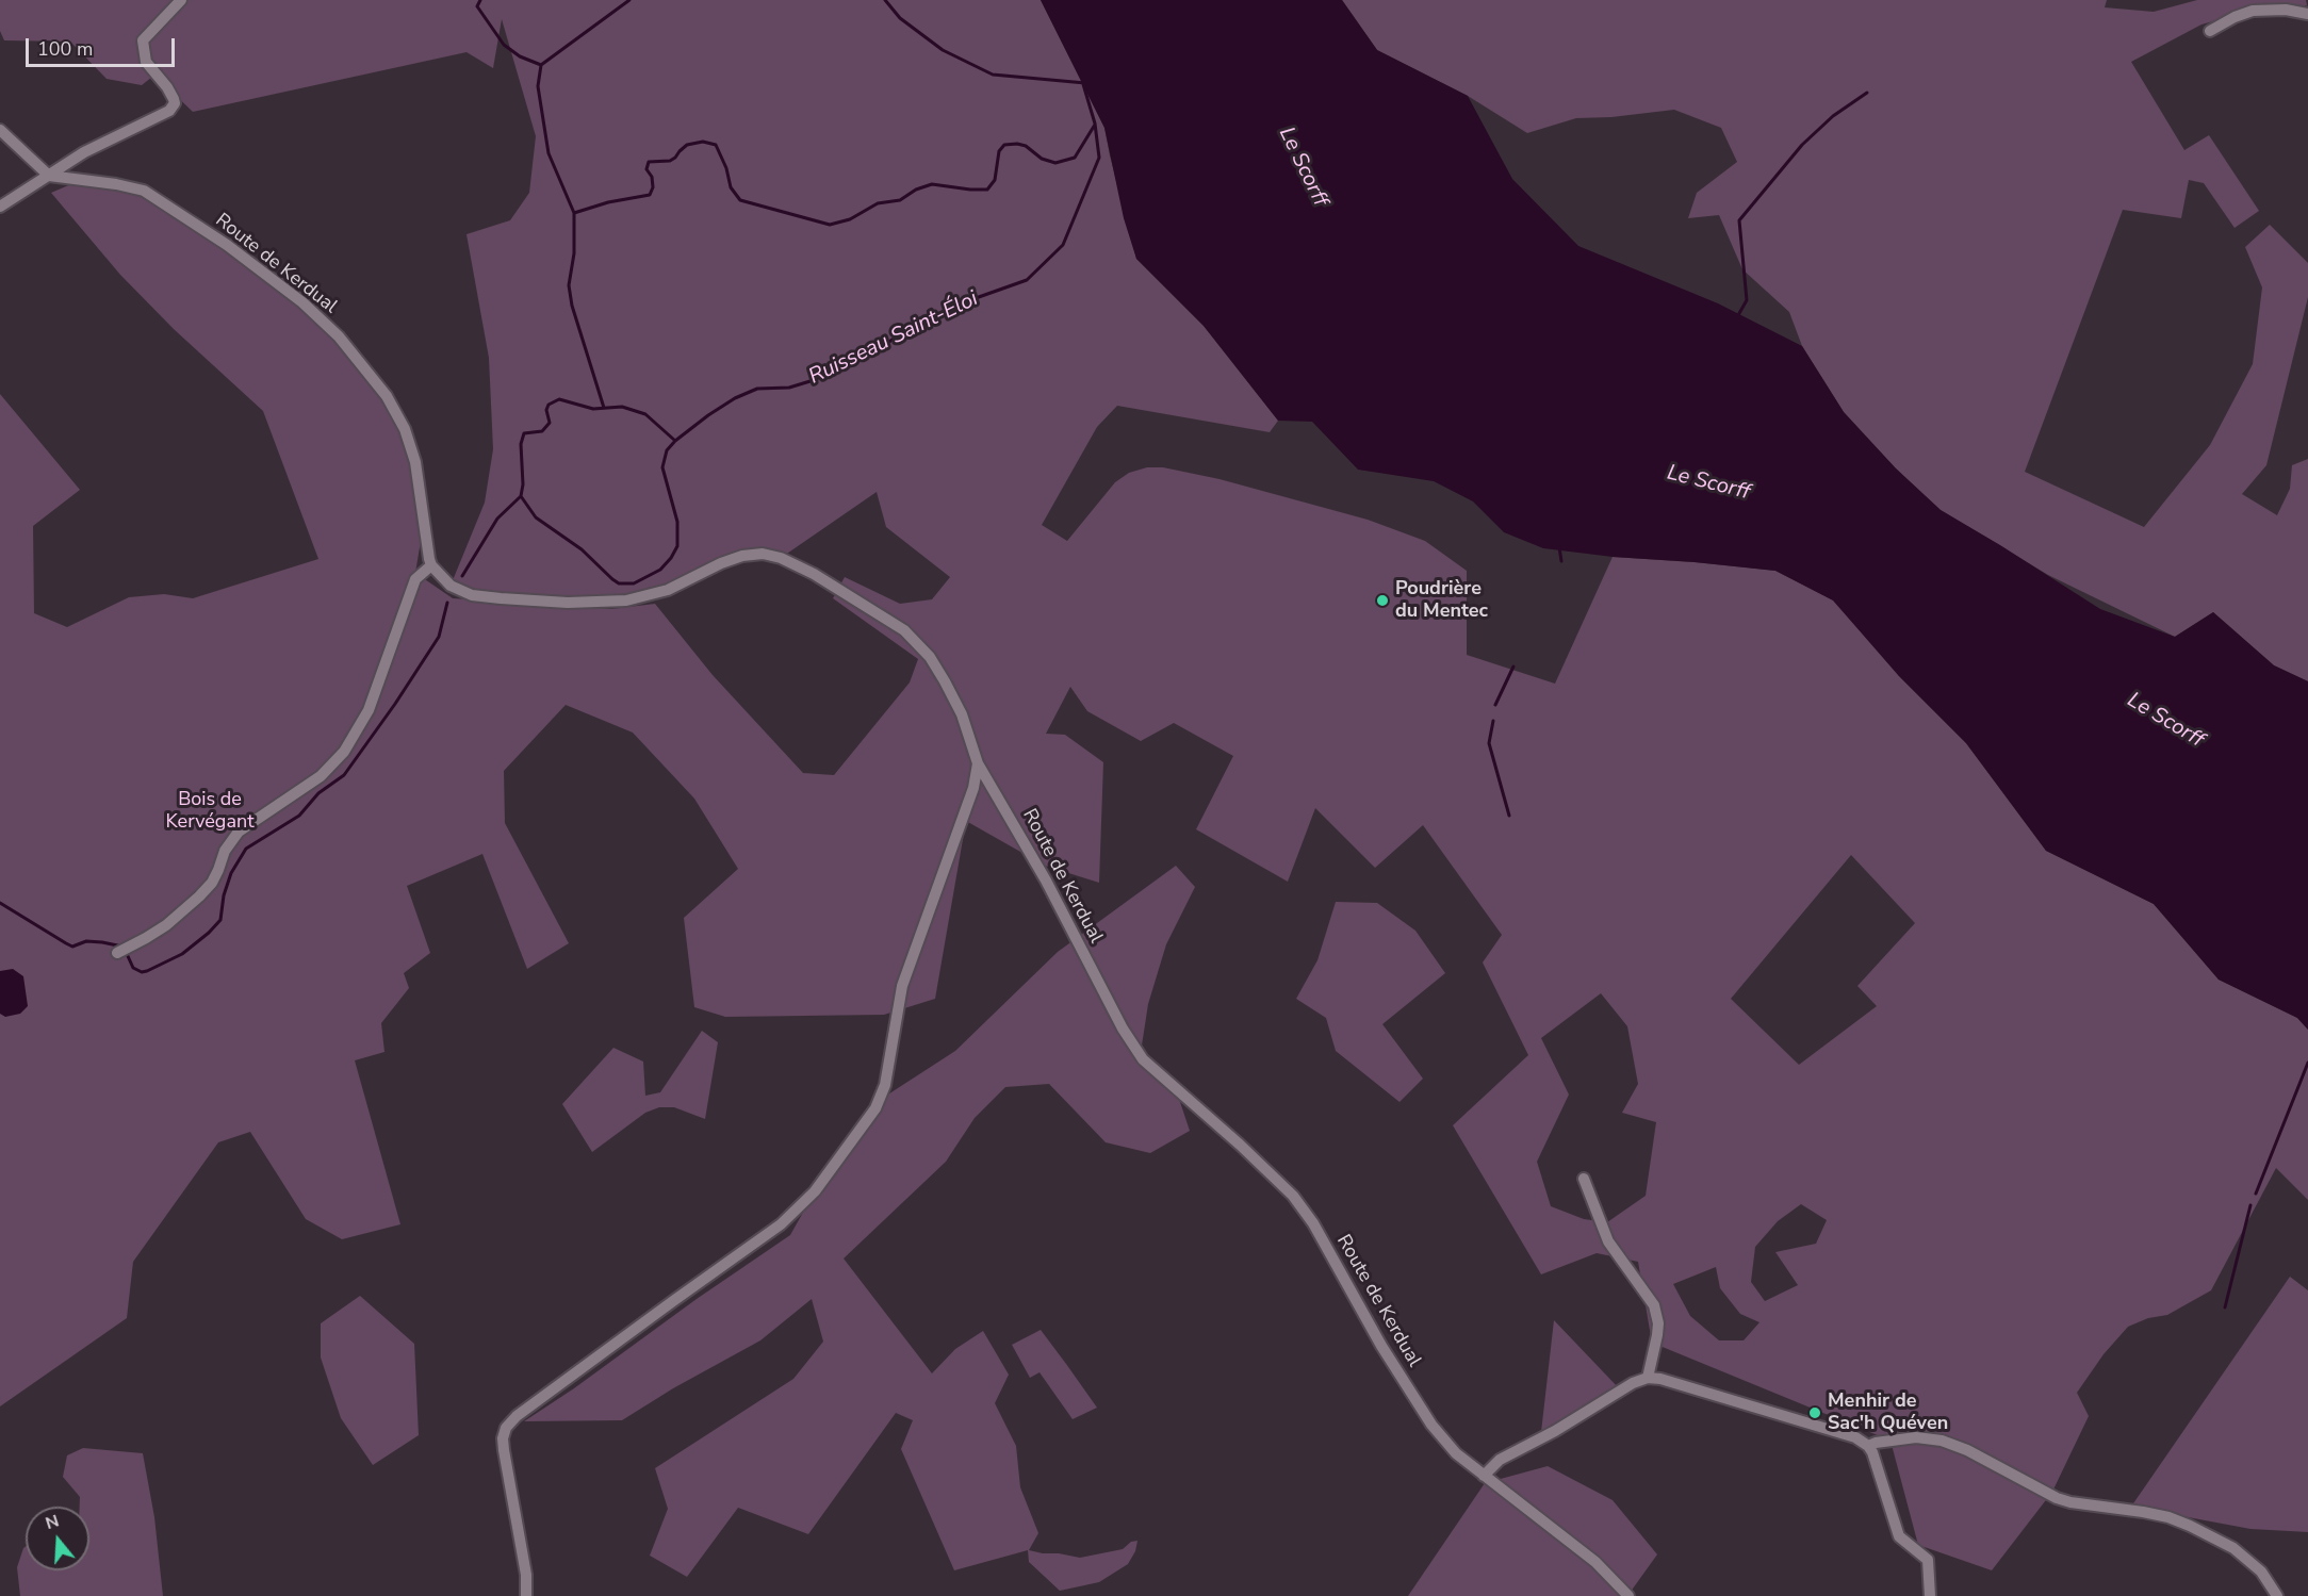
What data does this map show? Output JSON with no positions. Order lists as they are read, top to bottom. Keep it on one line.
{"streets":{"street":["Route de Kerdual"]},"water":["Le Scorff","Ruisseau Saint-Éloi"],"parks":["Bois de Kervégant"],"places":["Poudrière du Mentec","Menhir de Sac'h Quéven"],"scale_bar":"100 m","north":"top"}
